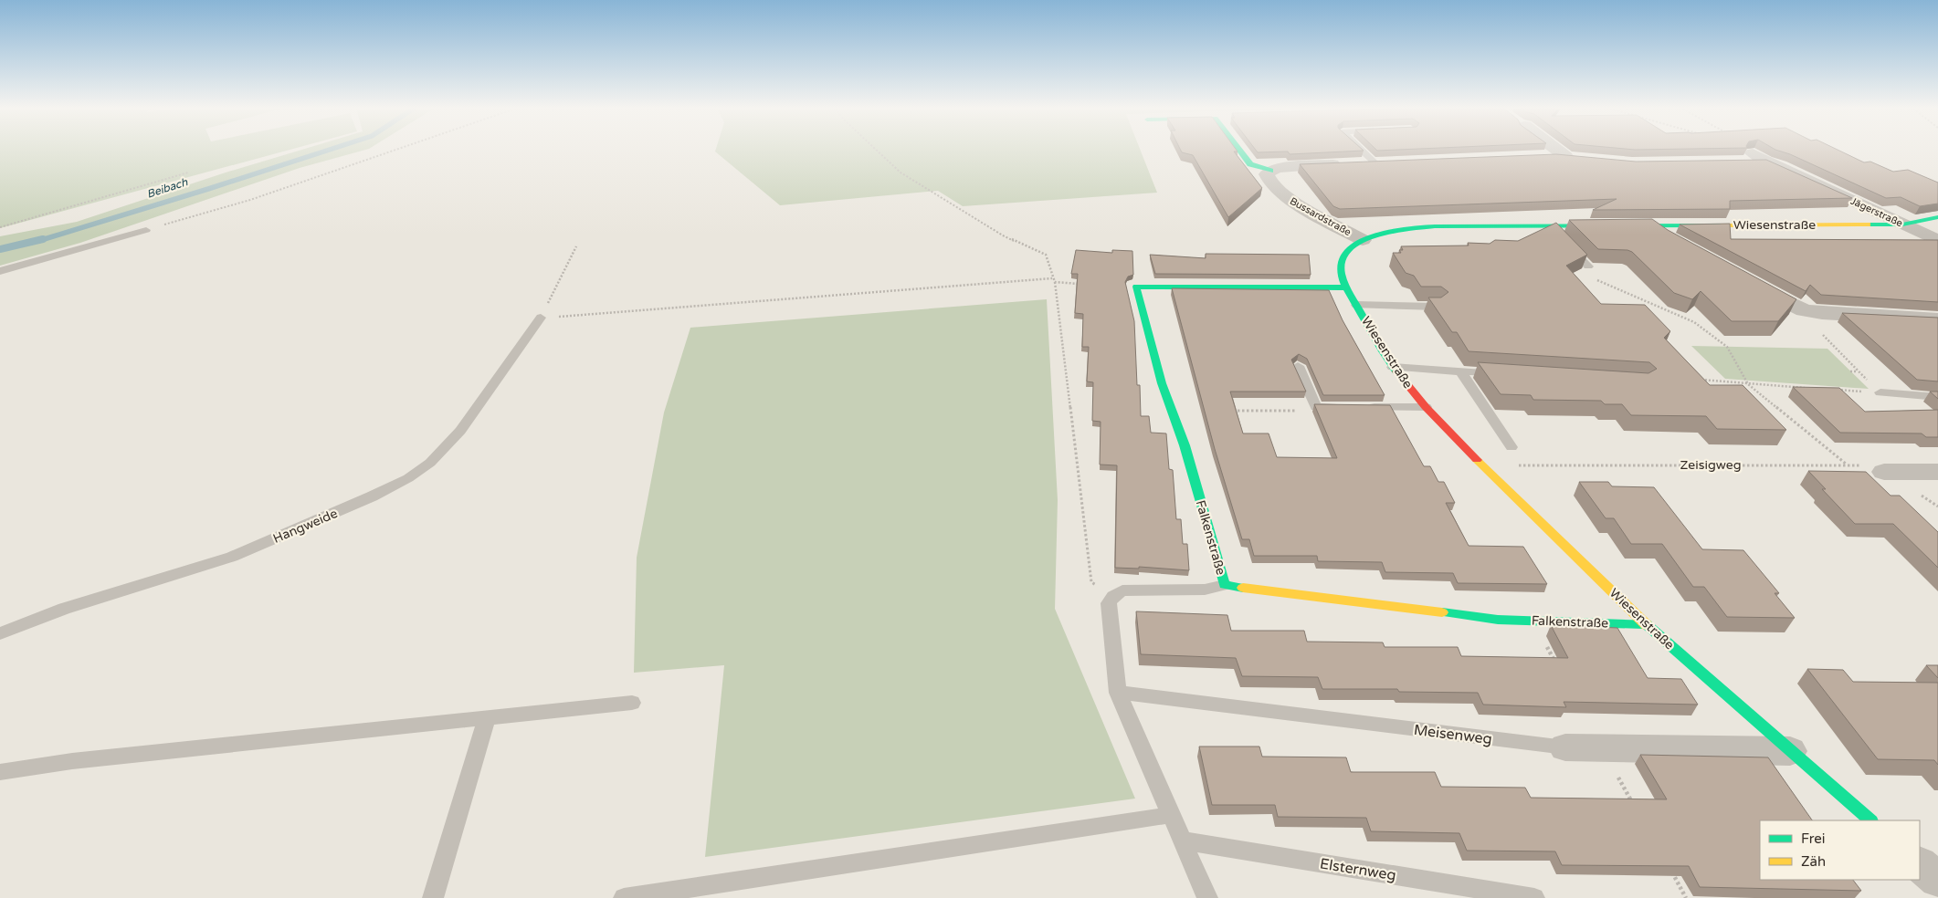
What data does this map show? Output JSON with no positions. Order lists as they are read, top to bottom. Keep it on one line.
{"streets":{"street":["Jägerstraße","Bussardstraße","Wiesenstraße","Falkenstraße","Meisenweg"],"lane":["Hangweide","Elsternweg"],"path":["Zeisigweg"]},"crossings":[["Jägerstraße","Wiesenstraße"],["Bussardstraße","Wiesenstraße"],["Wiesenstraße","Zeisigweg"],["Wiesenstraße","Falkenstraße"],["Wiesenstraße","Meisenweg"]],"water":["Beibach"],"legend":["Frei","Zäh"]}
